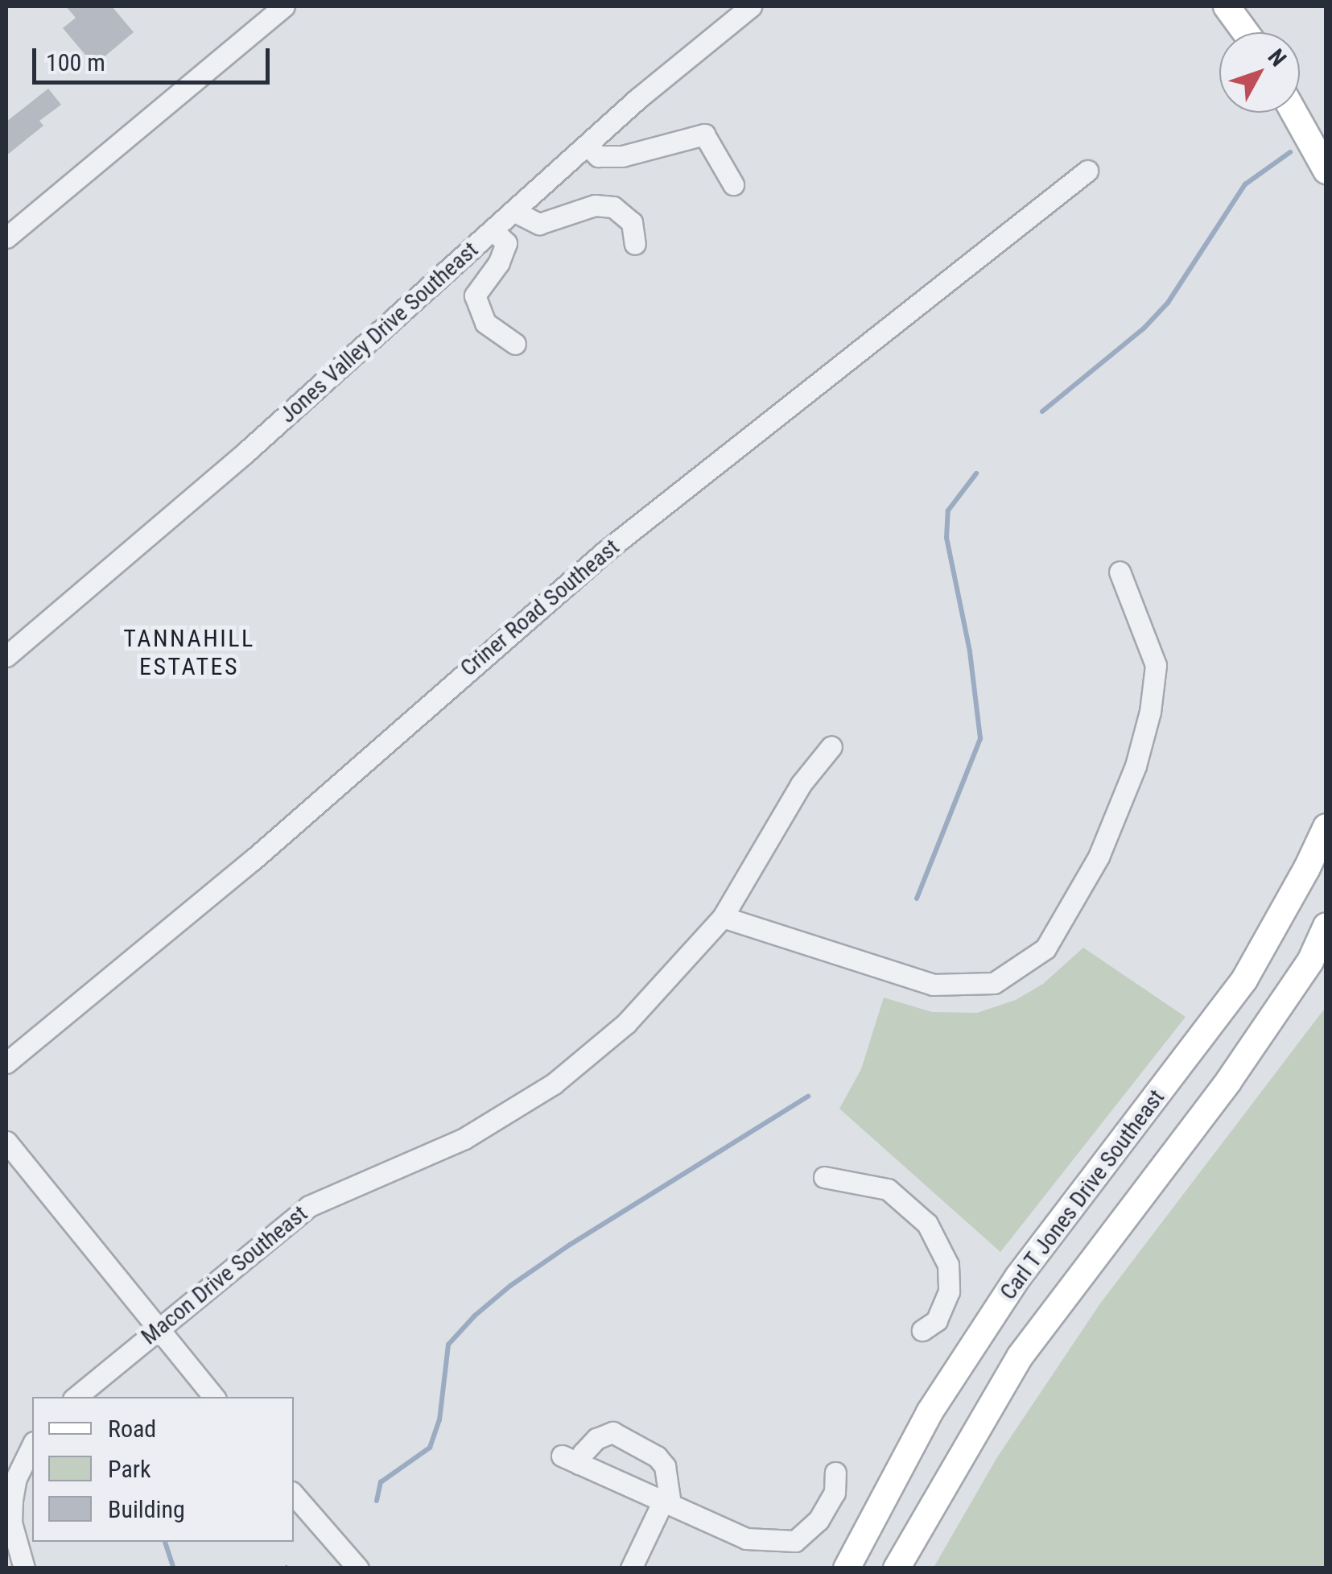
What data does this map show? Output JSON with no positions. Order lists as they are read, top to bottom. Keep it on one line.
{"streets":{"main road":["Carl T Jones Drive Southeast"],"street":["Jones Valley Drive Southeast","Criner Road Southeast","Macon Drive Southeast"]},"districts":["TANNAHILL ESTATES"],"legend":["Road","Park","Building"],"scale_bar":"100 m","north":"top right"}
